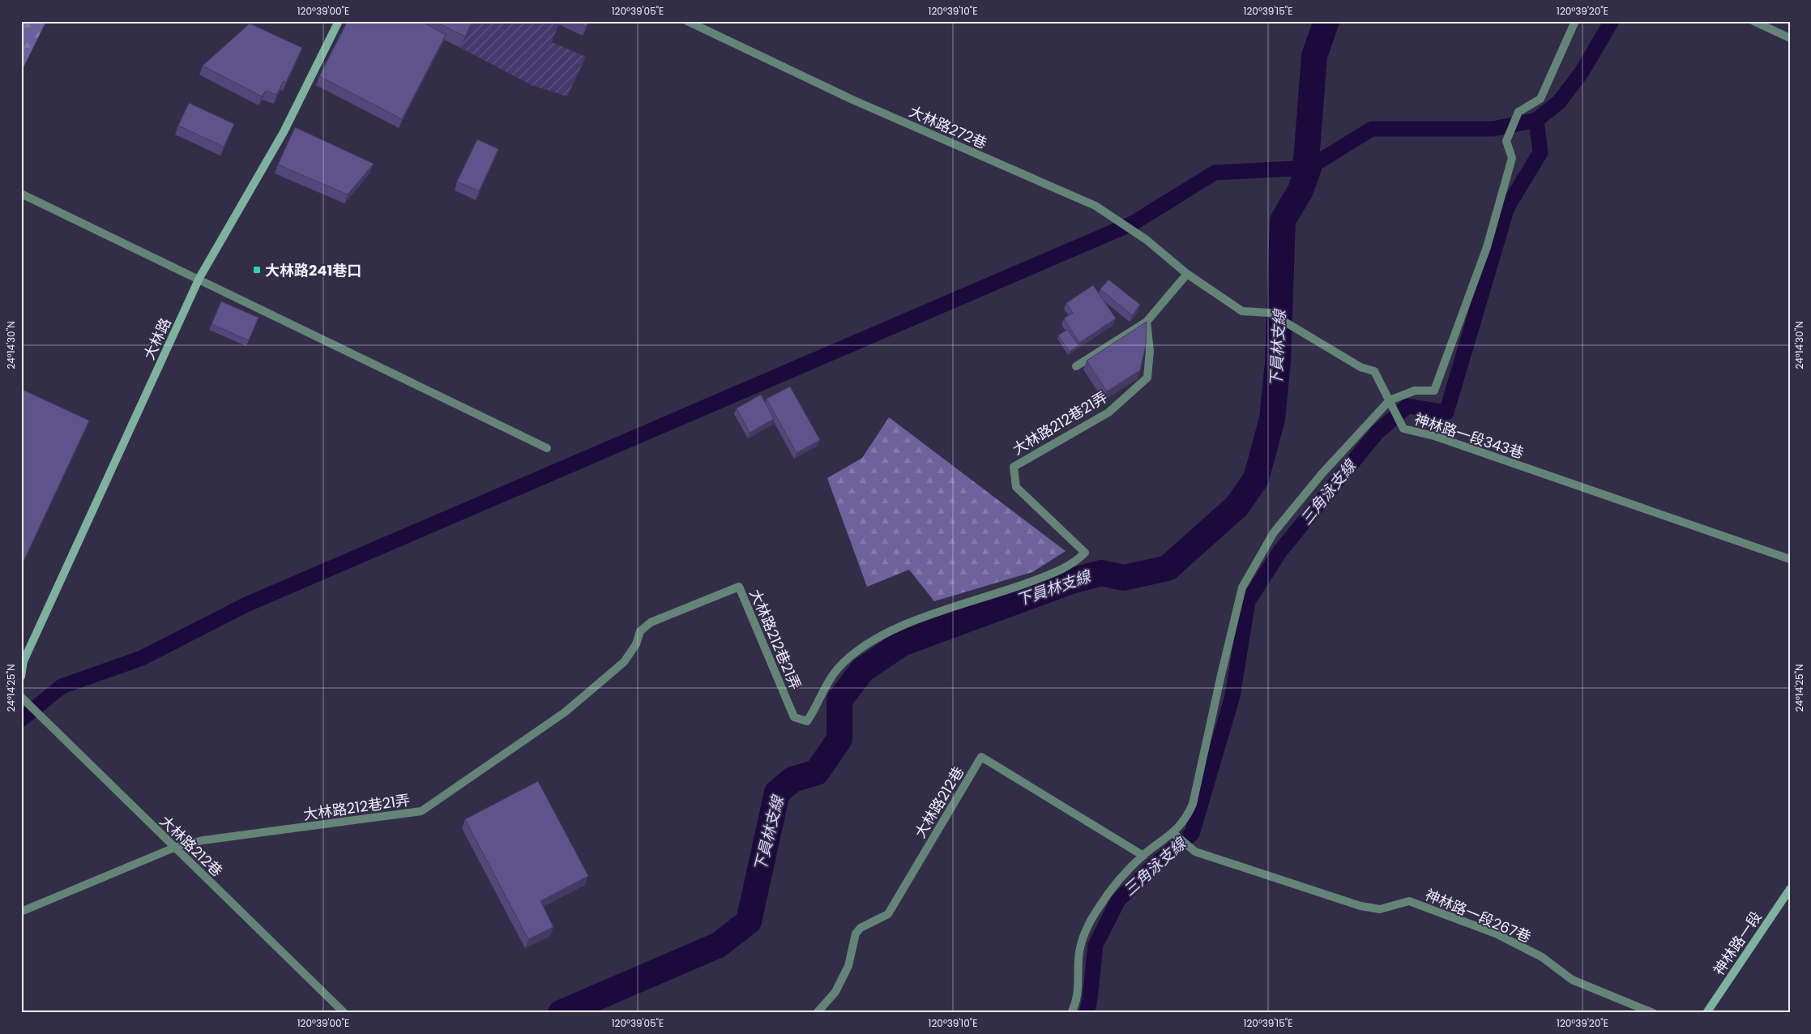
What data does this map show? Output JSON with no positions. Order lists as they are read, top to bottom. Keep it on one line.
{"streets":{"street":["大林路272巷","大林路","大林路212巷21弄","神林路一段343巷","大林路212巷","神林路一段267巷","神林路一段"]},"crossings":[["大林路272巷","神林路一段343巷"],["大林路212巷21弄","大林路212巷"]],"water":["下員林支線","三角泳支線"],"places":{"transit":["大林路241巷口"]},"coordinates":["120°39'00\"E","120°39'05\"E","120°39'10\"E","120°39'15\"E","120°39'20\"E","24°14'30\"N","24°14'25\"N"]}
